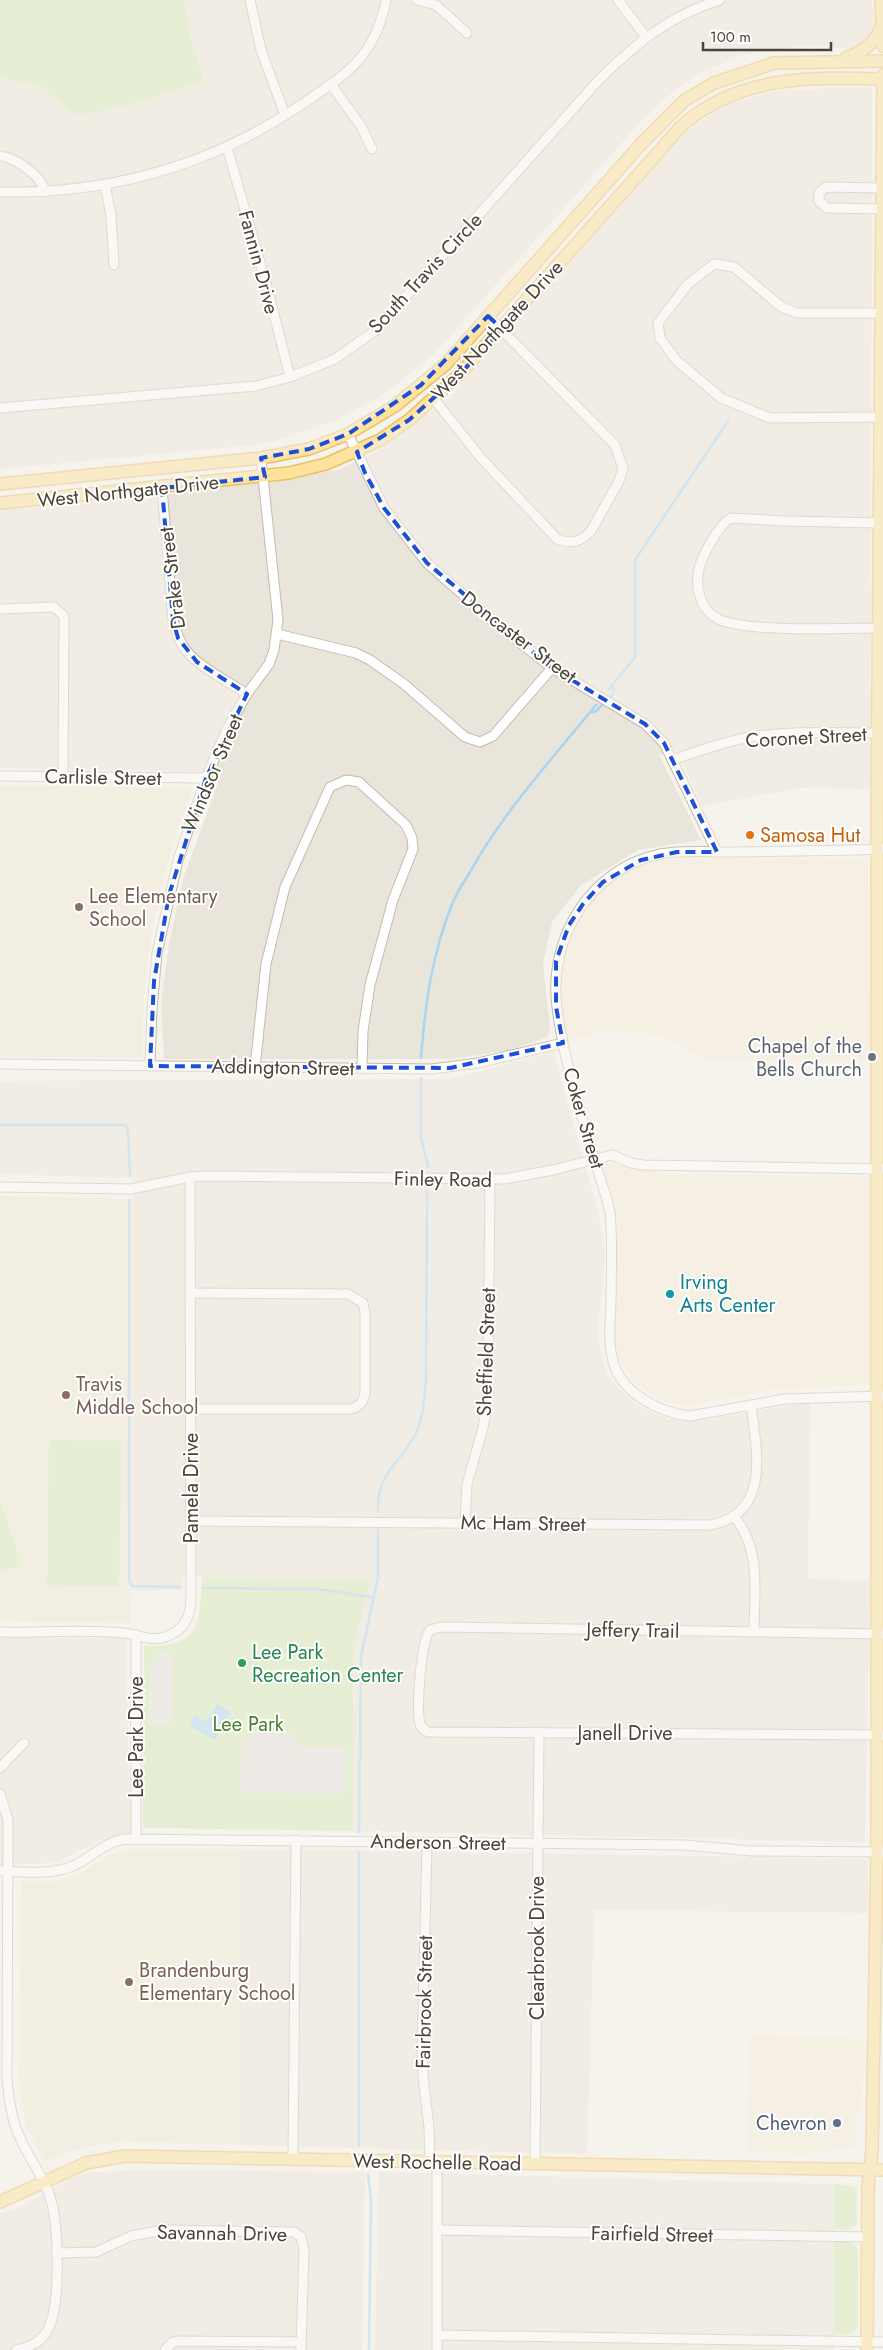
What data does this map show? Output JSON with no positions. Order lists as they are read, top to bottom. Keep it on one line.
{"streets":{"main road":["West Northgate Drive","West Rochelle Road"],"street":["Fannin Drive","South Travis Circle","Drake Street","Doncaster Street","Coronet Street","Windsor Street","Carlisle Street","Addington Street","Coker Street","Finley Road","Sheffield Street","Pamela Drive","Mc Ham Street","Jeffery Trail","Janell Drive","Lee Park Drive","Anderson Street","Clearbrook Drive","Fairbrook Street","Savannah Drive","Fairfield Street"]},"crossings":[["Fannin Drive","South Travis Circle"],["West Northgate Drive","Drake Street"],["West Northgate Drive","Doncaster Street"],["West Northgate Drive","Windsor Street"],["Drake Street","Windsor Street"],["Doncaster Street","Coronet Street"],["Doncaster Street","Coker Street"],["Windsor Street","Carlisle Street"],["Windsor Street","Addington Street"],["Addington Street","Coker Street"],["Coker Street","Finley Road"],["Coker Street","Mc Ham Street"],["Finley Road","Sheffield Street"],["Finley Road","Pamela Drive"],["Sheffield Street","Mc Ham Street"],["Pamela Drive","Mc Ham Street"],["Pamela Drive","Lee Park Drive"],["Jeffery Trail","Janell Drive"],["Janell Drive","Clearbrook Drive"],["Lee Park Drive","Anderson Street"],["Anderson Street","Clearbrook Drive"],["Anderson Street","Fairbrook Street"],["Clearbrook Drive","West Rochelle Road"],["Fairbrook Street","West Rochelle Road"],["Fairbrook Street","Fairfield Street"]],"parks":["Lee Park"],"places":["Samosa Hut","Lee Elementary School","Chapel of the Bells Church","Irving Arts Center","Travis Middle School","Lee Park Recreation Center","Brandenburg Elementary School","Chevron"],"scale_bar":"100 m"}
